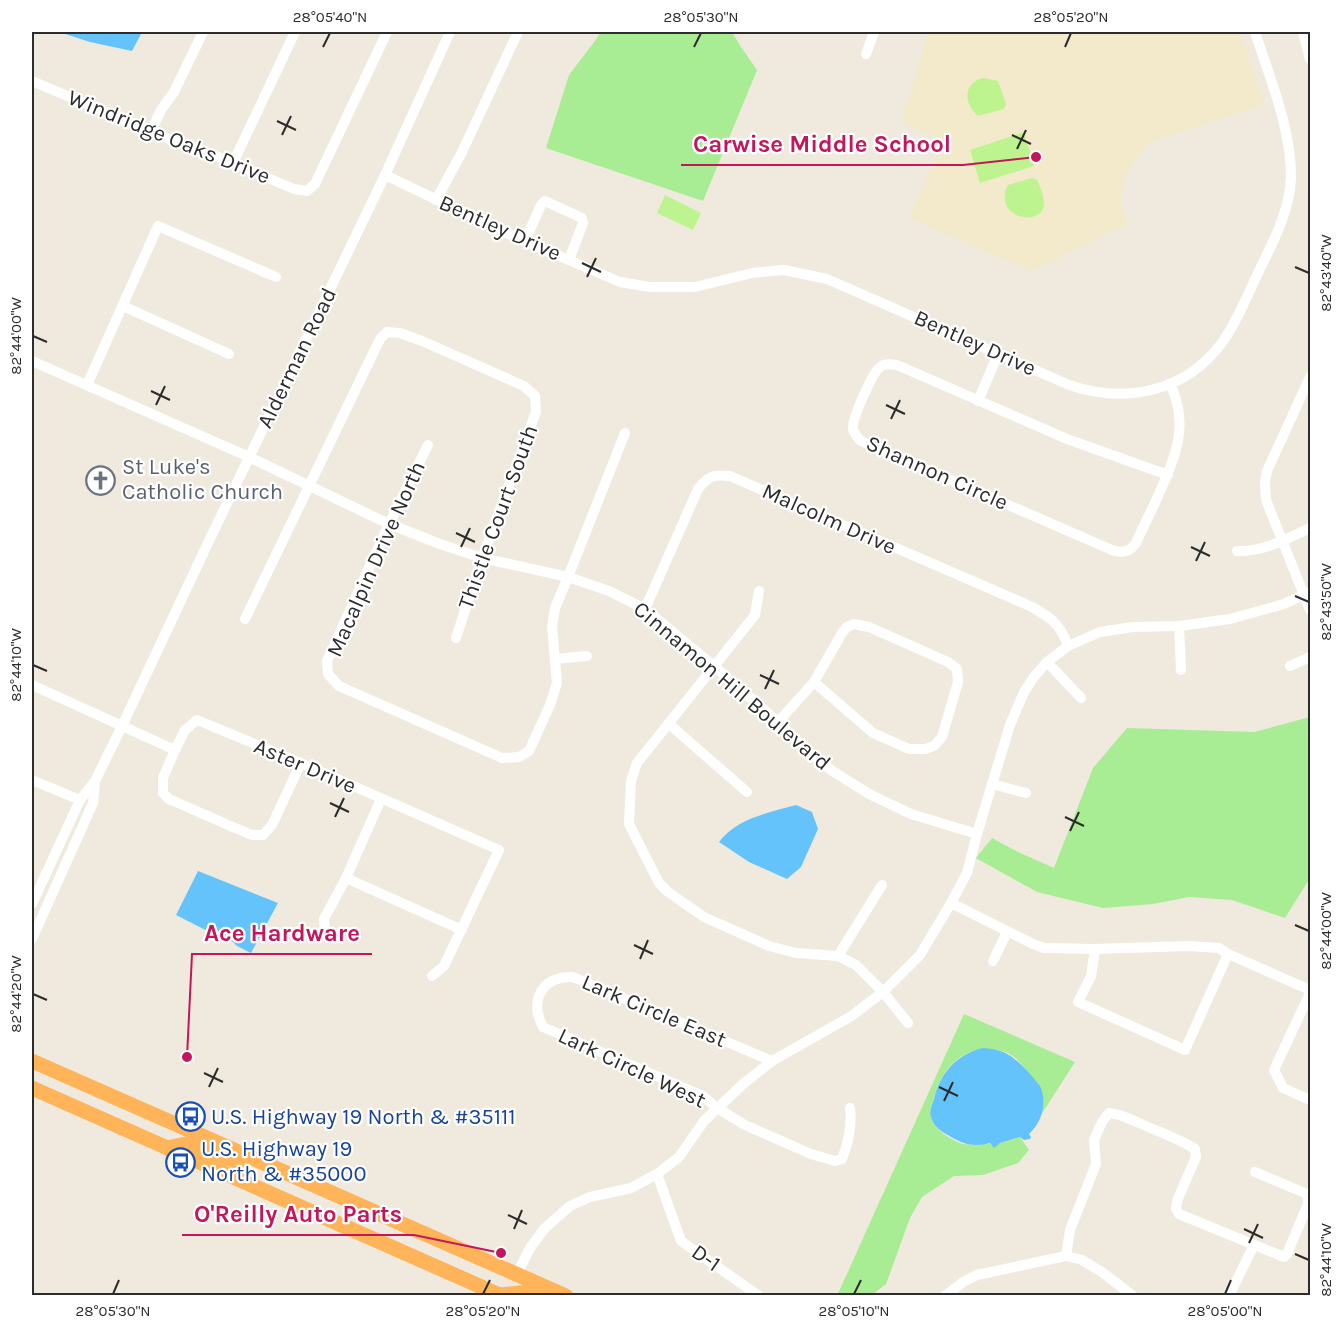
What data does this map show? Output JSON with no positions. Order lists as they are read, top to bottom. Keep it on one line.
{"streets":{"street":["Windridge Oaks Drive","Bentley Drive","Alderman Road","Shannon Circle","Thistle Court South","Malcolm Drive","Macalpin Drive North","Cinnamon Hill Boulevard","Aster Drive","Lark Circle East","Lark Circle West","D-1"]},"crossings":[["Bentley Drive","Alderman Road"],["Bentley Drive","Shannon Circle"],["Alderman Road","Cinnamon Hill Boulevard"],["Thistle Court South","Cinnamon Hill Boulevard"],["Malcolm Drive","Cinnamon Hill Boulevard"],["Macalpin Drive North","Cinnamon Hill Boulevard"],["Lark Circle East","Lark Circle West"]],"places":{"other":["Carwise Middle School","Ace Hardware","O'Reilly Auto Parts"],"church":["St Luke's Catholic Church"],"bus stop":["U.S. Highway 19 North & #35111","U.S. Highway 19 North & #35000"]},"coordinates":["28°05'40\"N","28°05'30\"N","28°05'20\"N","82°43'40\"W","82°44'00\"W","82°43'50\"W","82°44'10\"W","82°44'20\"W","28°05'10\"N","28°05'00\"N"]}
